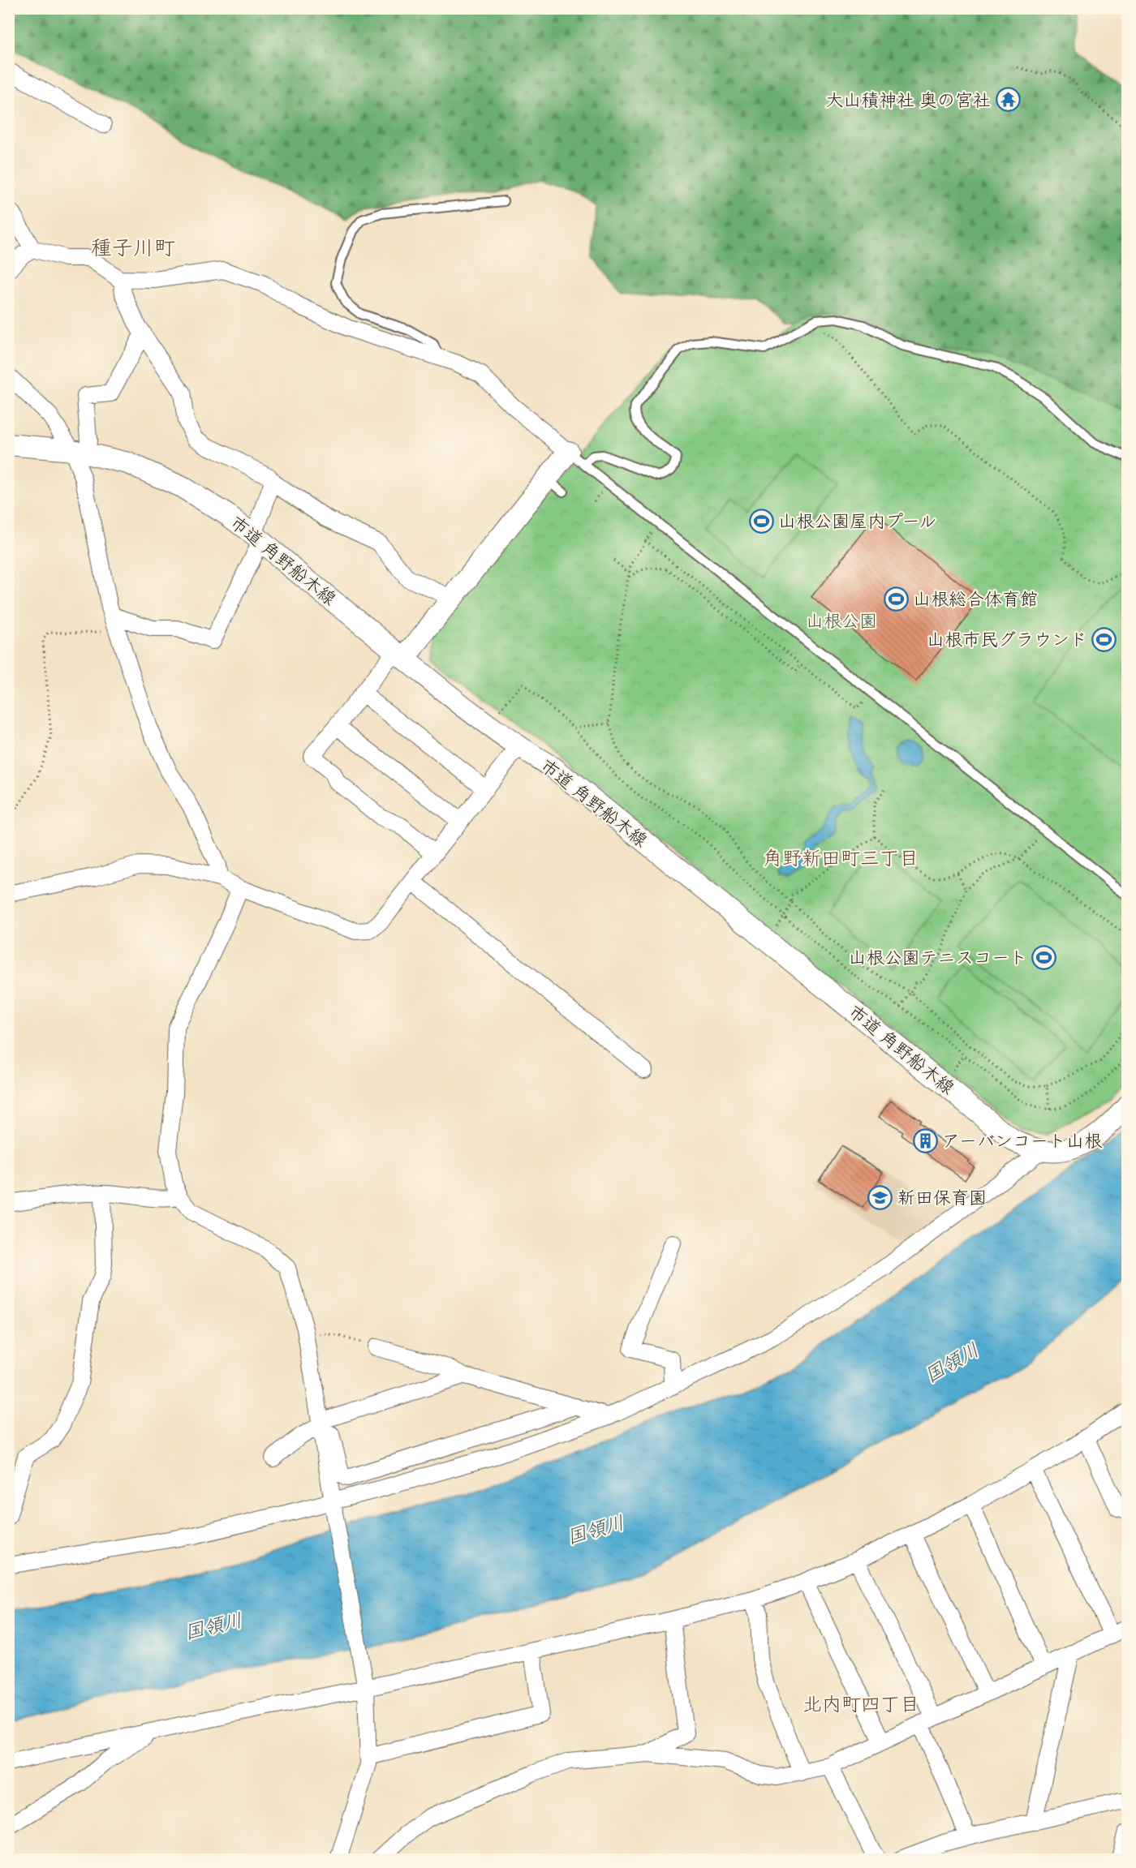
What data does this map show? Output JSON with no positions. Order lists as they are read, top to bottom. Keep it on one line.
{"streets":{"street":["市道 角野船木線"]},"districts":["種子川町","角野新田町三丁目","北内町四丁目"],"water":["国領川"],"parks":["山根公園"],"places":{"temple":["大山積神社 奥の宮社"],"sports":["山根公園屋内プール","山根総合体育館","山根市民グラウンド","山根公園テニスコート"],"building":["アーバンコート山根"],"school or university":["新田保育園"]}}
